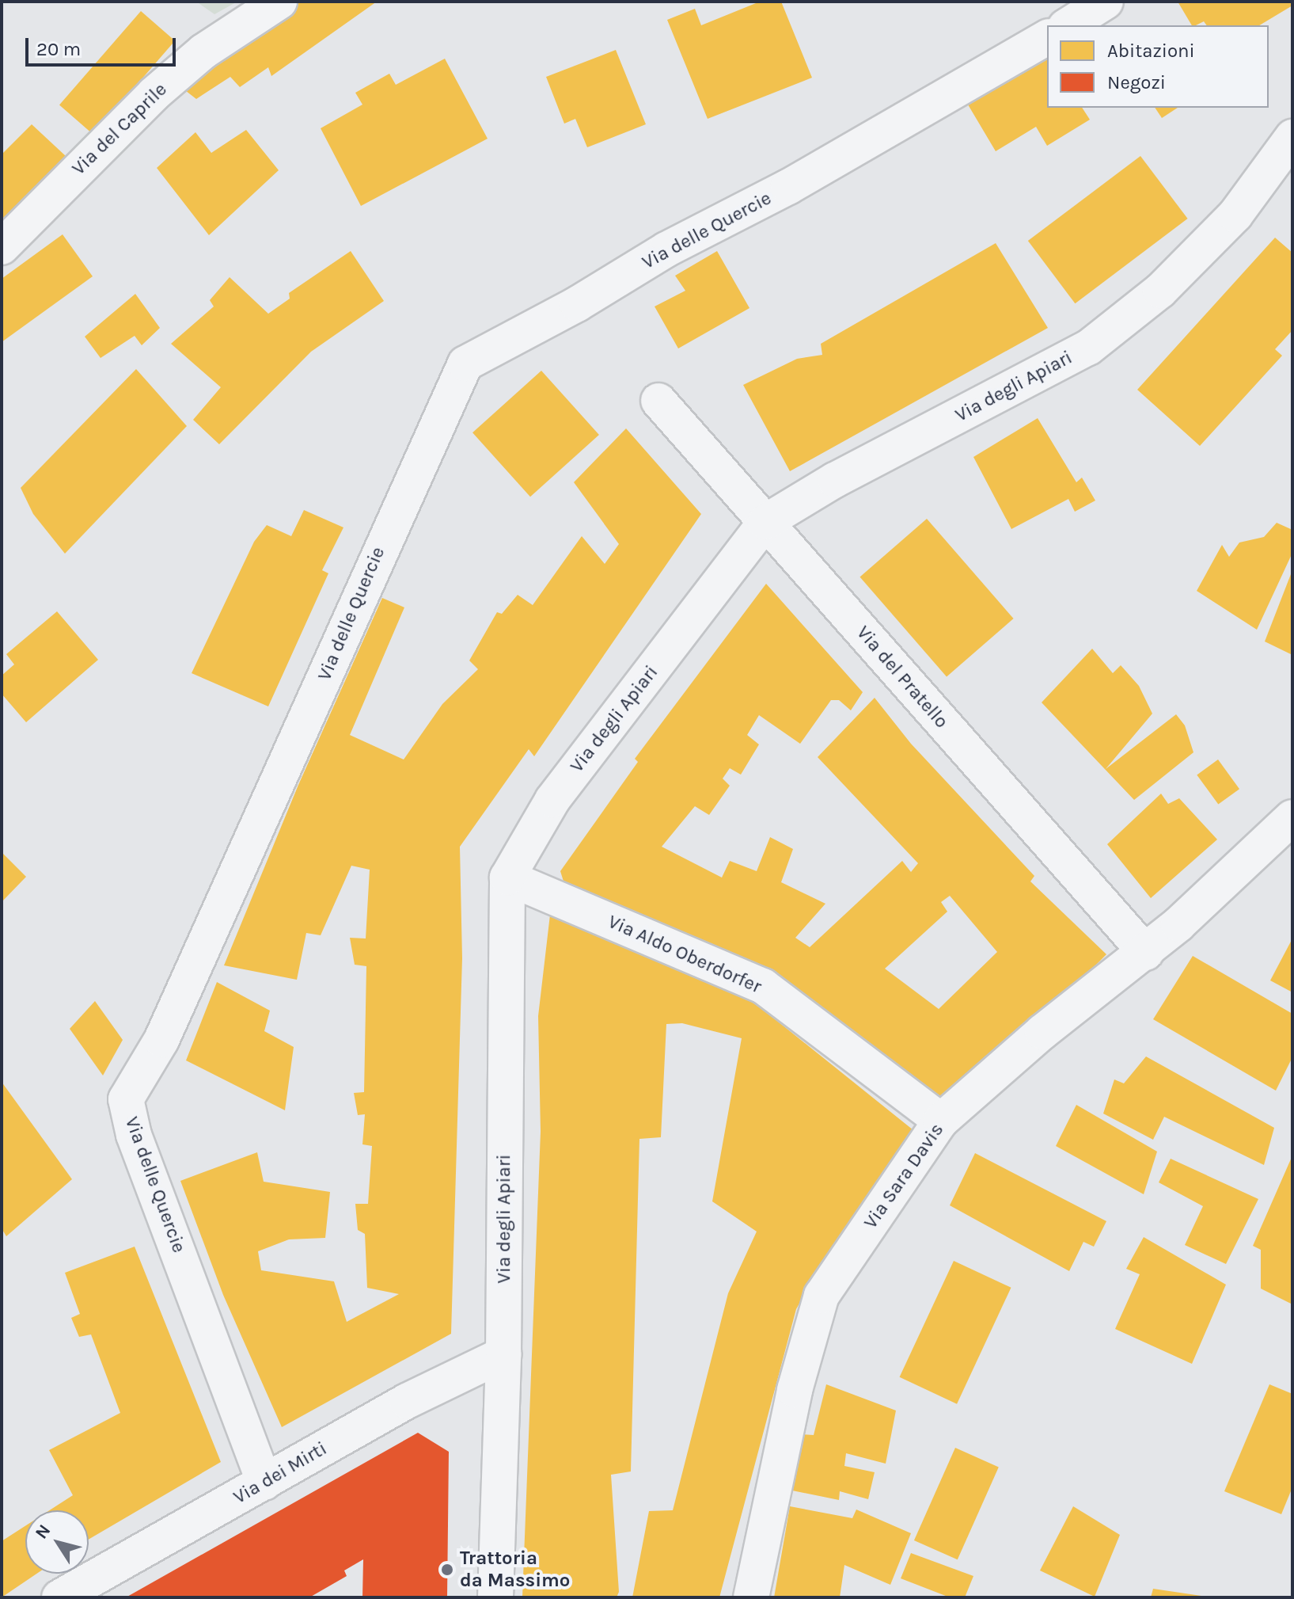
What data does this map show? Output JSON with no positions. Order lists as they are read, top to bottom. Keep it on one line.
{"streets":{"street":["Via del Caprile","Via delle Quercie","Via degli Apiari","Via del Pratello","Via Aldo Oberdorfer","Via Sara Davis","Via dei Mirti"]},"crossings":[["Via delle Quercie","Via dei Mirti"],["Via degli Apiari","Via del Pratello"],["Via degli Apiari","Via Aldo Oberdorfer"],["Via degli Apiari","Via dei Mirti"],["Via del Pratello","Via Sara Davis"],["Via Aldo Oberdorfer","Via Sara Davis"]],"places":["Trattoria da Massimo"],"legend":["Abitazioni","Negozi"],"scale_bar":"20 m","north":"top left"}
